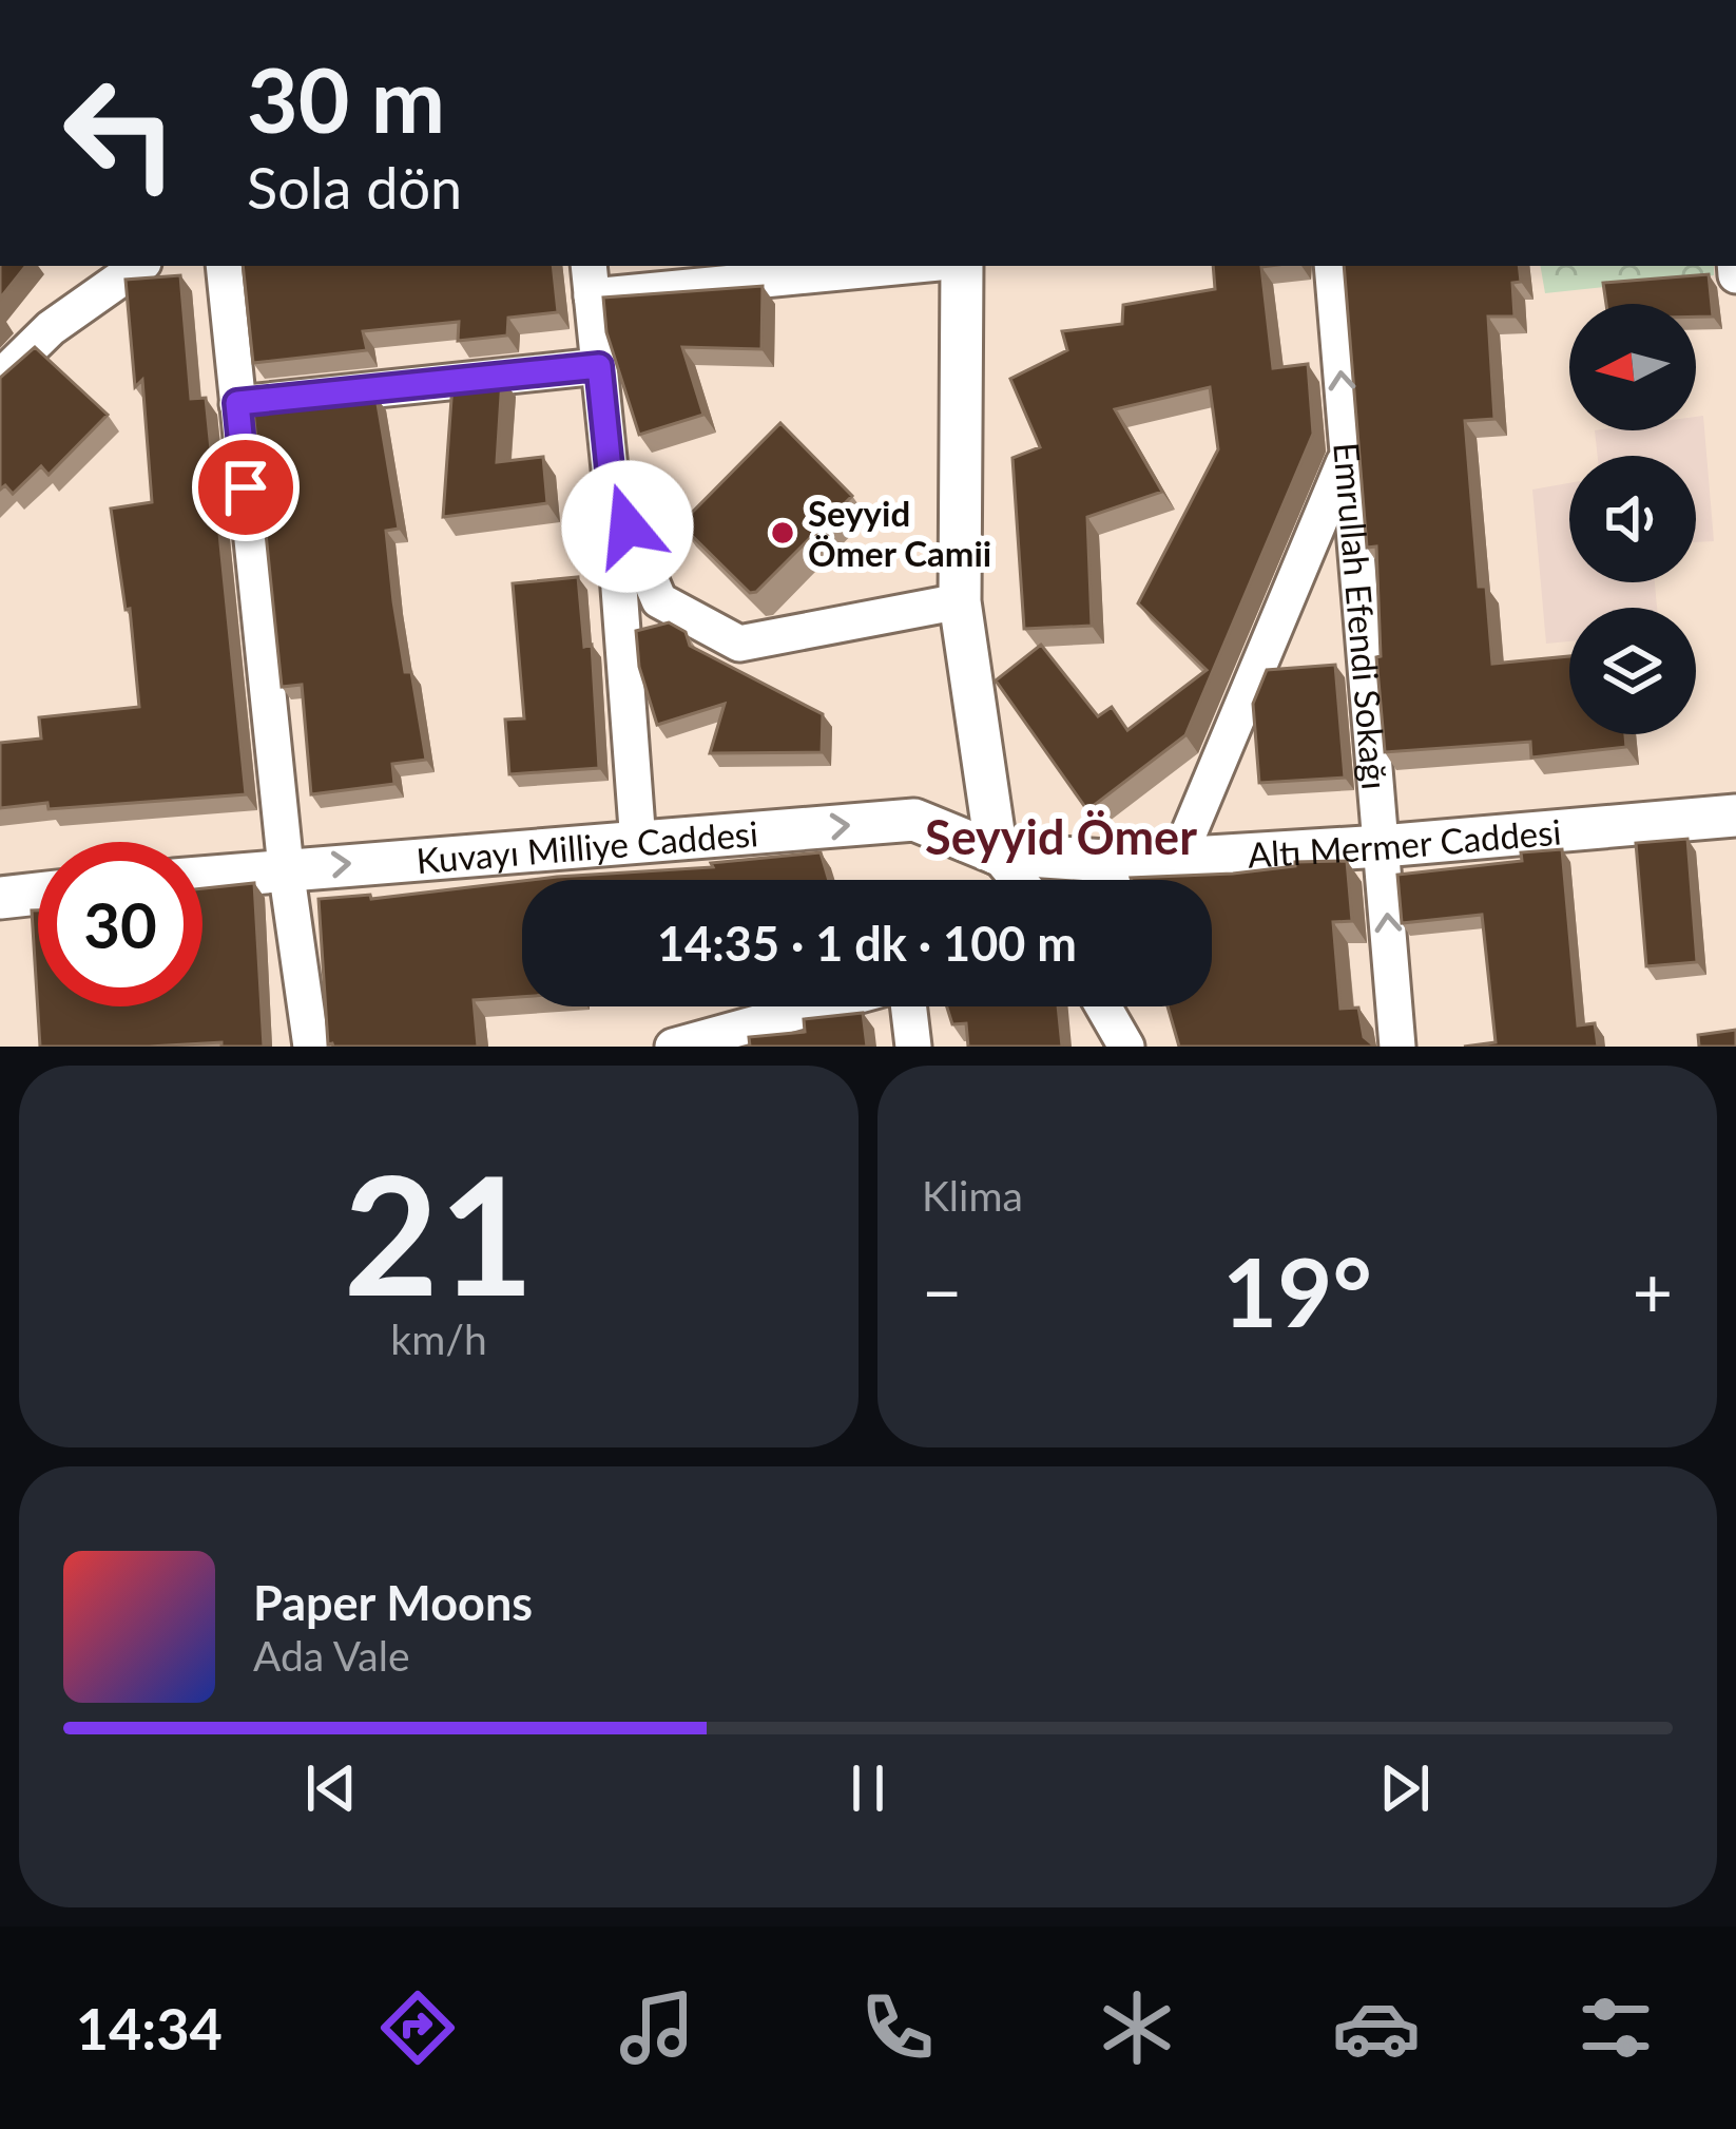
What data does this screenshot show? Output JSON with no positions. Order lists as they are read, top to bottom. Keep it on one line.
{"streets":{"street":["Emrullah Efendi Sokağı","Altı Mermer Caddesi","Kuvayı Milliye Caddesi"]},"crossings":[["Emrullah Efendi Sokağı","Altı Mermer Caddesi"],["Altı Mermer Caddesi","Kuvayı Milliye Caddesi"]],"one_way":["Emrullah Efendi Sokağı","Kuvayı Milliye Caddesi"],"districts":["Seyyid Ömer"],"places":["Seyyid Ömer Camii"],"north":"left","page":{"turn":["30 m","Sola dön"],"limit":"30","trip":"14:35 · 1 dk · 100 m","tile":[["21","km/h"],"Klima"],"heat":["−","19°","+"],"song":["Paper Moons","Ada Vale"],"tabs":"14:34"}}
